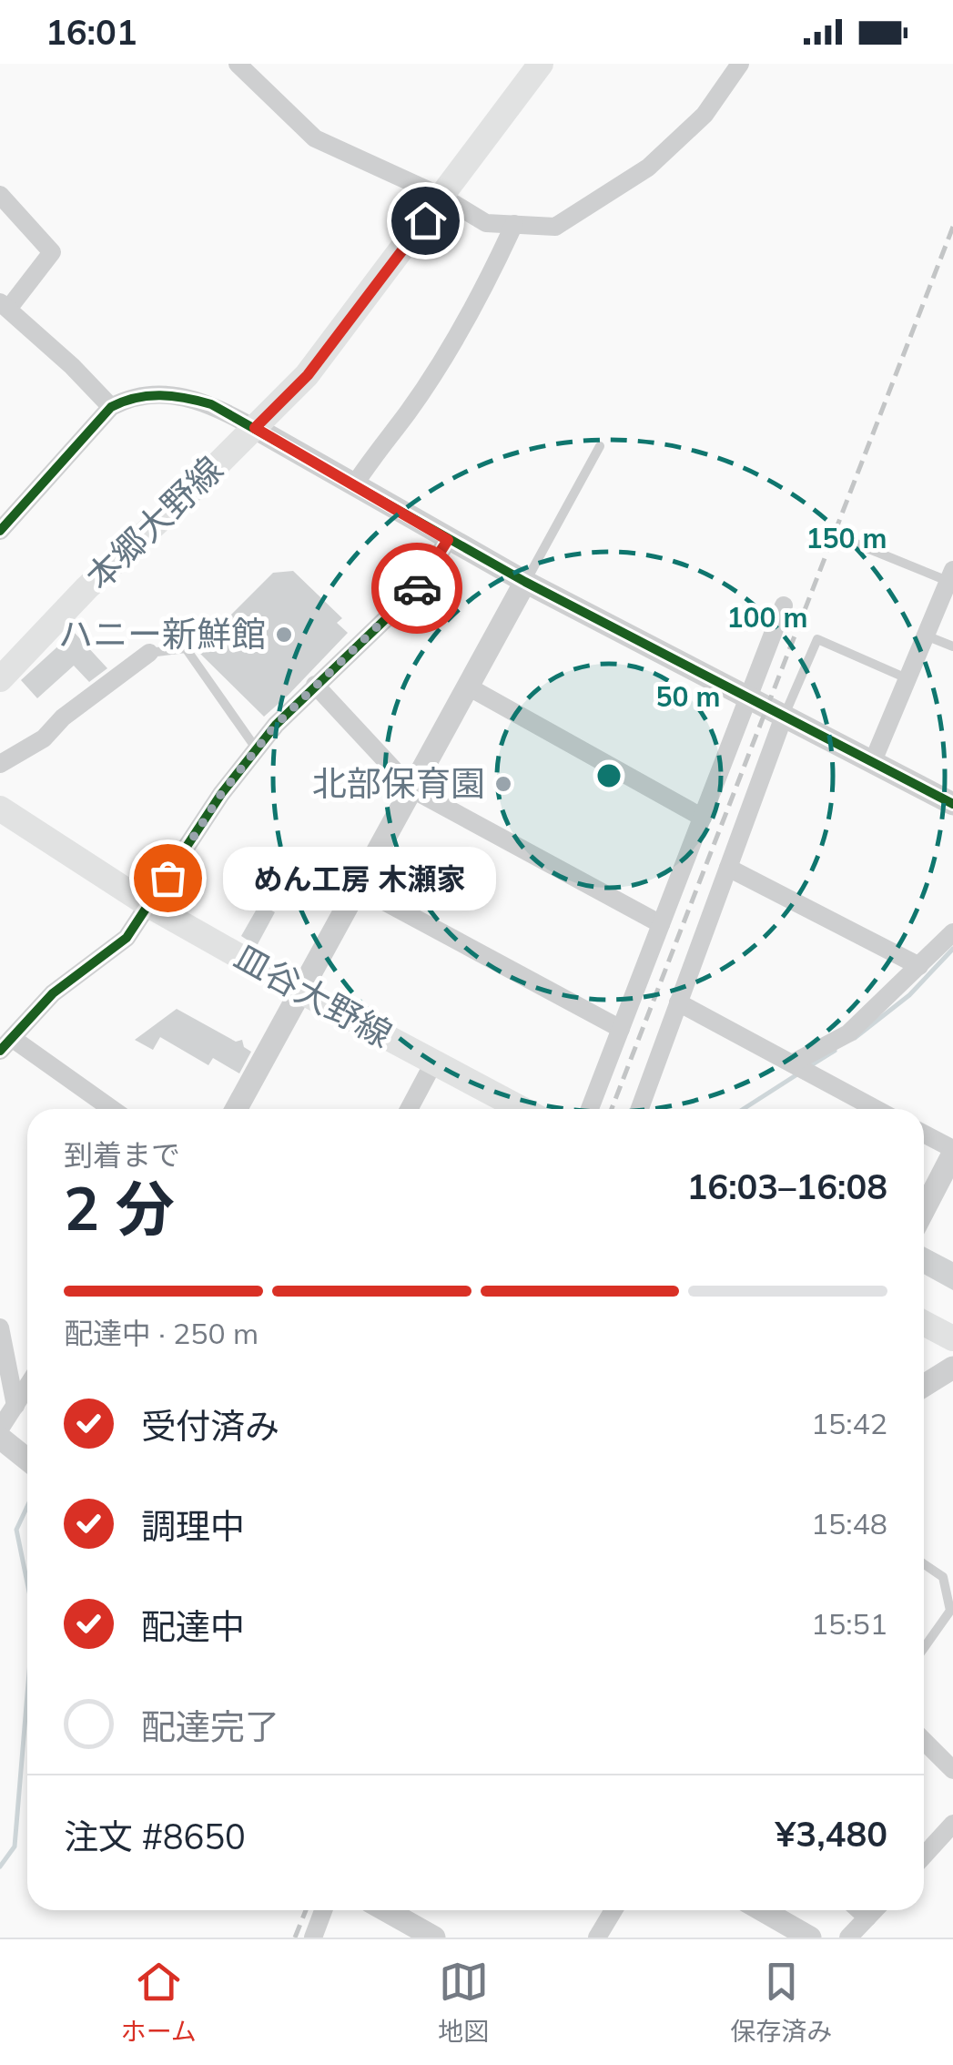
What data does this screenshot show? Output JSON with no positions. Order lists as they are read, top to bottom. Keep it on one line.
{"streets":{"main road":["本郷大野線","皿谷大野線"]},"places":["ハニー新鮮館","北部保育園","めん工房 木瀬家"],"page":{"status":"16:01","bubble":"めん工房 木瀬家","heading":["2 分","到着まで","16:03–16:08"],"panel":["注文 #8650","¥3,480"],"bar":"配達中 · 250 m","list":[["受付済み","15:42"],["調理中","15:48"],["配達中","15:51"],"配達完了"],"tabs":["ホーム","地図","保存済み"]},"rings":["150 m","100 m","50 m"]}
